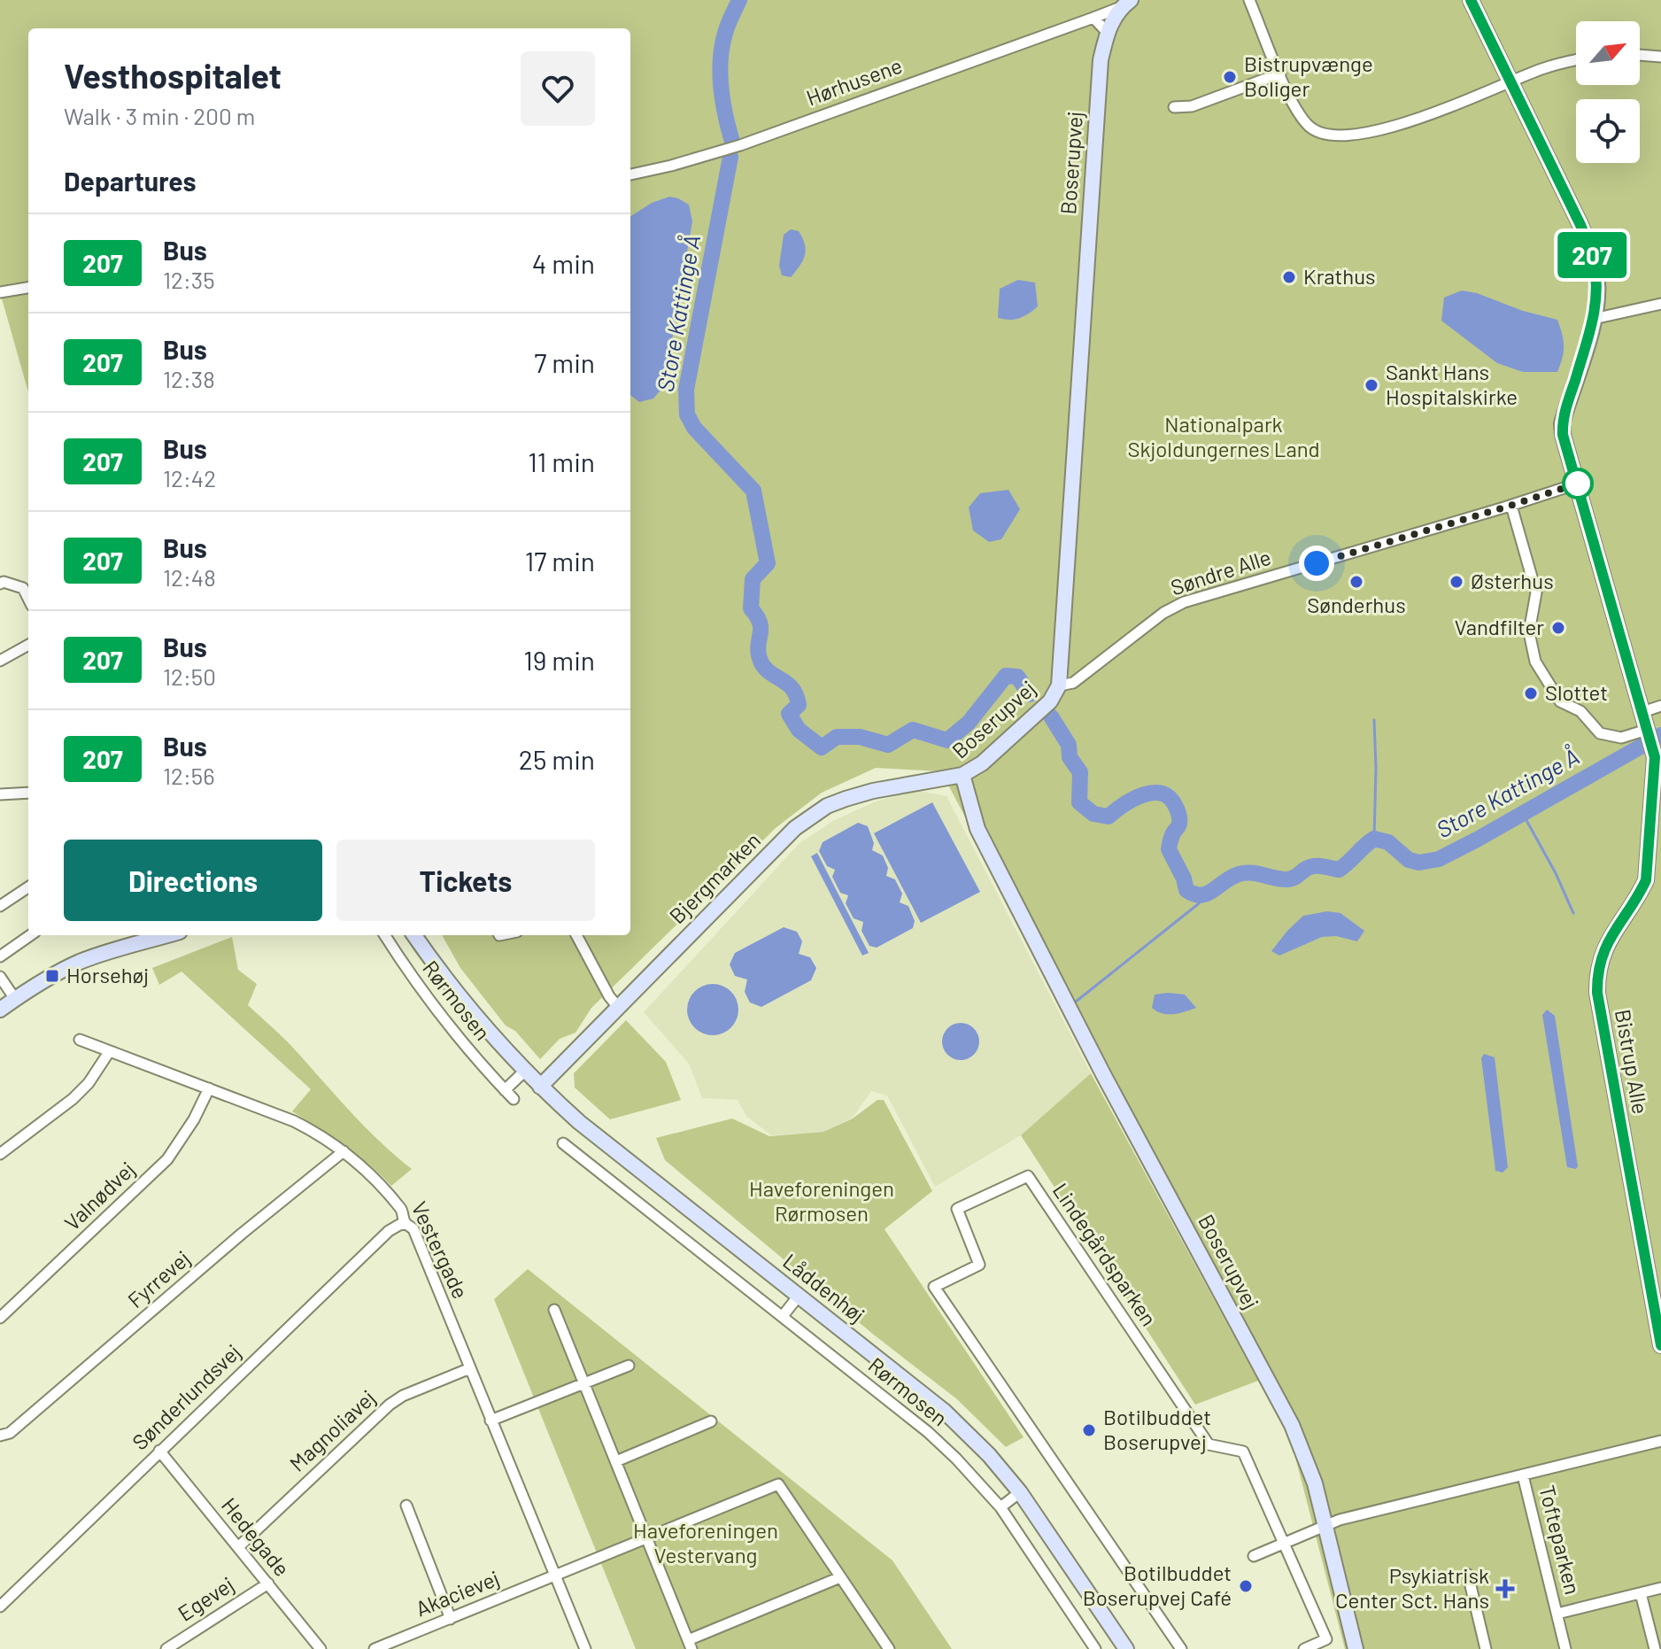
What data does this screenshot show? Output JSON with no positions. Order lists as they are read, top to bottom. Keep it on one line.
{"streets":{"street":["Hørhusene","Boserupvej","Søndre Alle","Bjergmarken","Rørmosen","Bistrup Alle","Valnødvej","Vestergade","Lindegårdsparken","Fyrrevej","Låddenhøj","Sønderlundsvej","Magnoliavej","Hedegade","Tofteparken","Akacievej","Egevej"]},"crossings":[["Hørhusene","Boserupvej"],["Boserupvej","Søndre Alle"],["Boserupvej","Bjergmarken"],["Bjergmarken","Låddenhøj"],["Valnødvej","Vestergade"],["Vestergade","Fyrrevej"],["Vestergade","Sønderlundsvej"],["Vestergade","Magnoliavej"],["Vestergade","Akacievej"],["Sønderlundsvej","Hedegade"],["Magnoliavej","Hedegade"],["Hedegade","Egevej"]],"water":["Store Kattinge Å"],"parks":["Nationalpark Skjoldungernes Land","Haveforeningen Rørmosen","Haveforeningen Vestervang"],"places":{"other":["Bistrupvænge Boliger","Krathus","Sankt Hans Hospitalskirke","Sønderhus","Østerhus","Vandfilter","Slottet","Botilbuddet Boserupvej","Botilbuddet Boserupvej Café"],"transit":["Horsehøj"],"health":["Psykiatrisk Center Sct. Hans"]},"lines":["bus line 207"],"north":"top right","page":{"on_map":"207","heading":[["Vesthospitalet","Walk · 3 min · 200 m"],"Departures"],"list":[{"mark":"207","name":"Bus","note":"12:35","value":"4 min"},{"mark":"207","name":"Bus","note":"12:38","value":"7 min"},{"mark":"207","name":"Bus","note":"12:42","value":"11 min"},{"mark":"207","name":"Bus","note":"12:48","value":"17 min"},{"mark":"207","name":"Bus","note":"12:50","value":"19 min"},{"mark":"207","name":"Bus","note":"12:56","value":"25 min"}],"buttons":["Directions","Tickets"]}}
